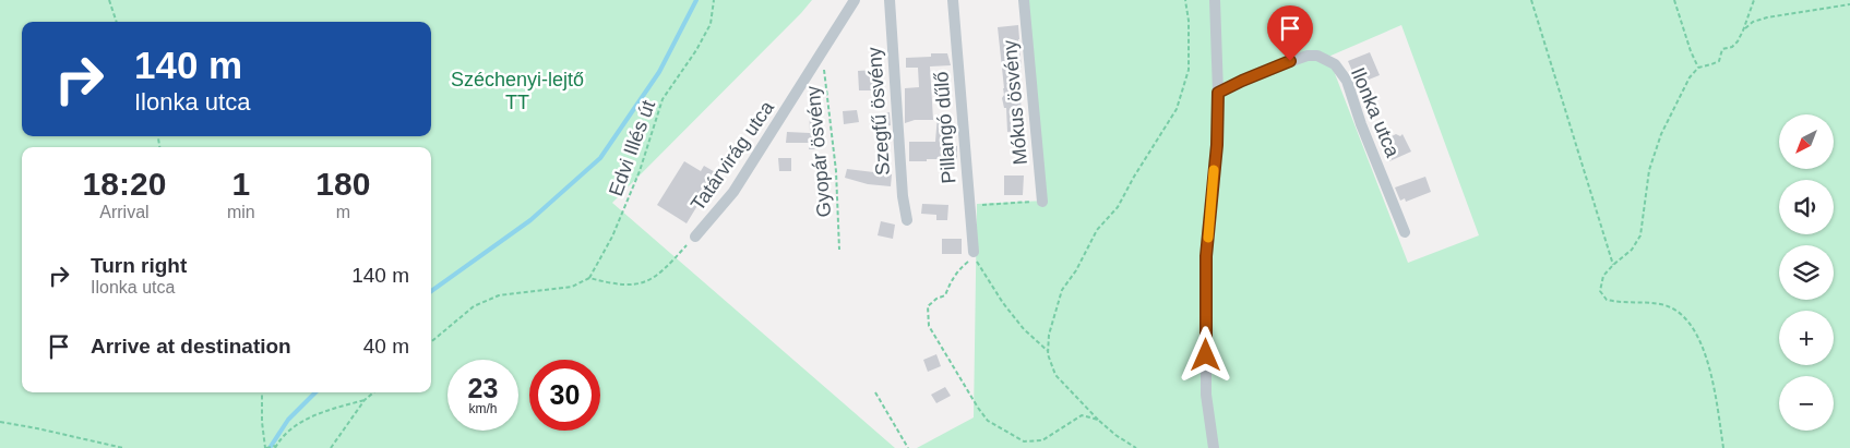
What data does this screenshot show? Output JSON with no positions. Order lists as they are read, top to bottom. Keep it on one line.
{"streets":{"street":["Mókus ösvény","Szegfű ösvény","Ilonka utca","Pillangó dűlő","Tatárvirág utca"],"path":["Edvi Illés út","Gyopár ösvény"]},"crossings":[["Edvi Illés út","Tatárvirág utca"],["Gyopár ösvény","Tatárvirág utca"]],"parks":["Széchenyi-lejtő TT"],"north":"bottom left","page":{"turn":["140 m","Ilonka utca"],"map_buttons":["+","−"],"eta":["18:20","Arrival","1","min","180","m"],"list":[{"name":"Turn right","note":"Ilonka utca","value":"140 m"},{"name":"Arrive at destination","value":"40 m"}],"speed":"23 km/h","limit":"30"}}
